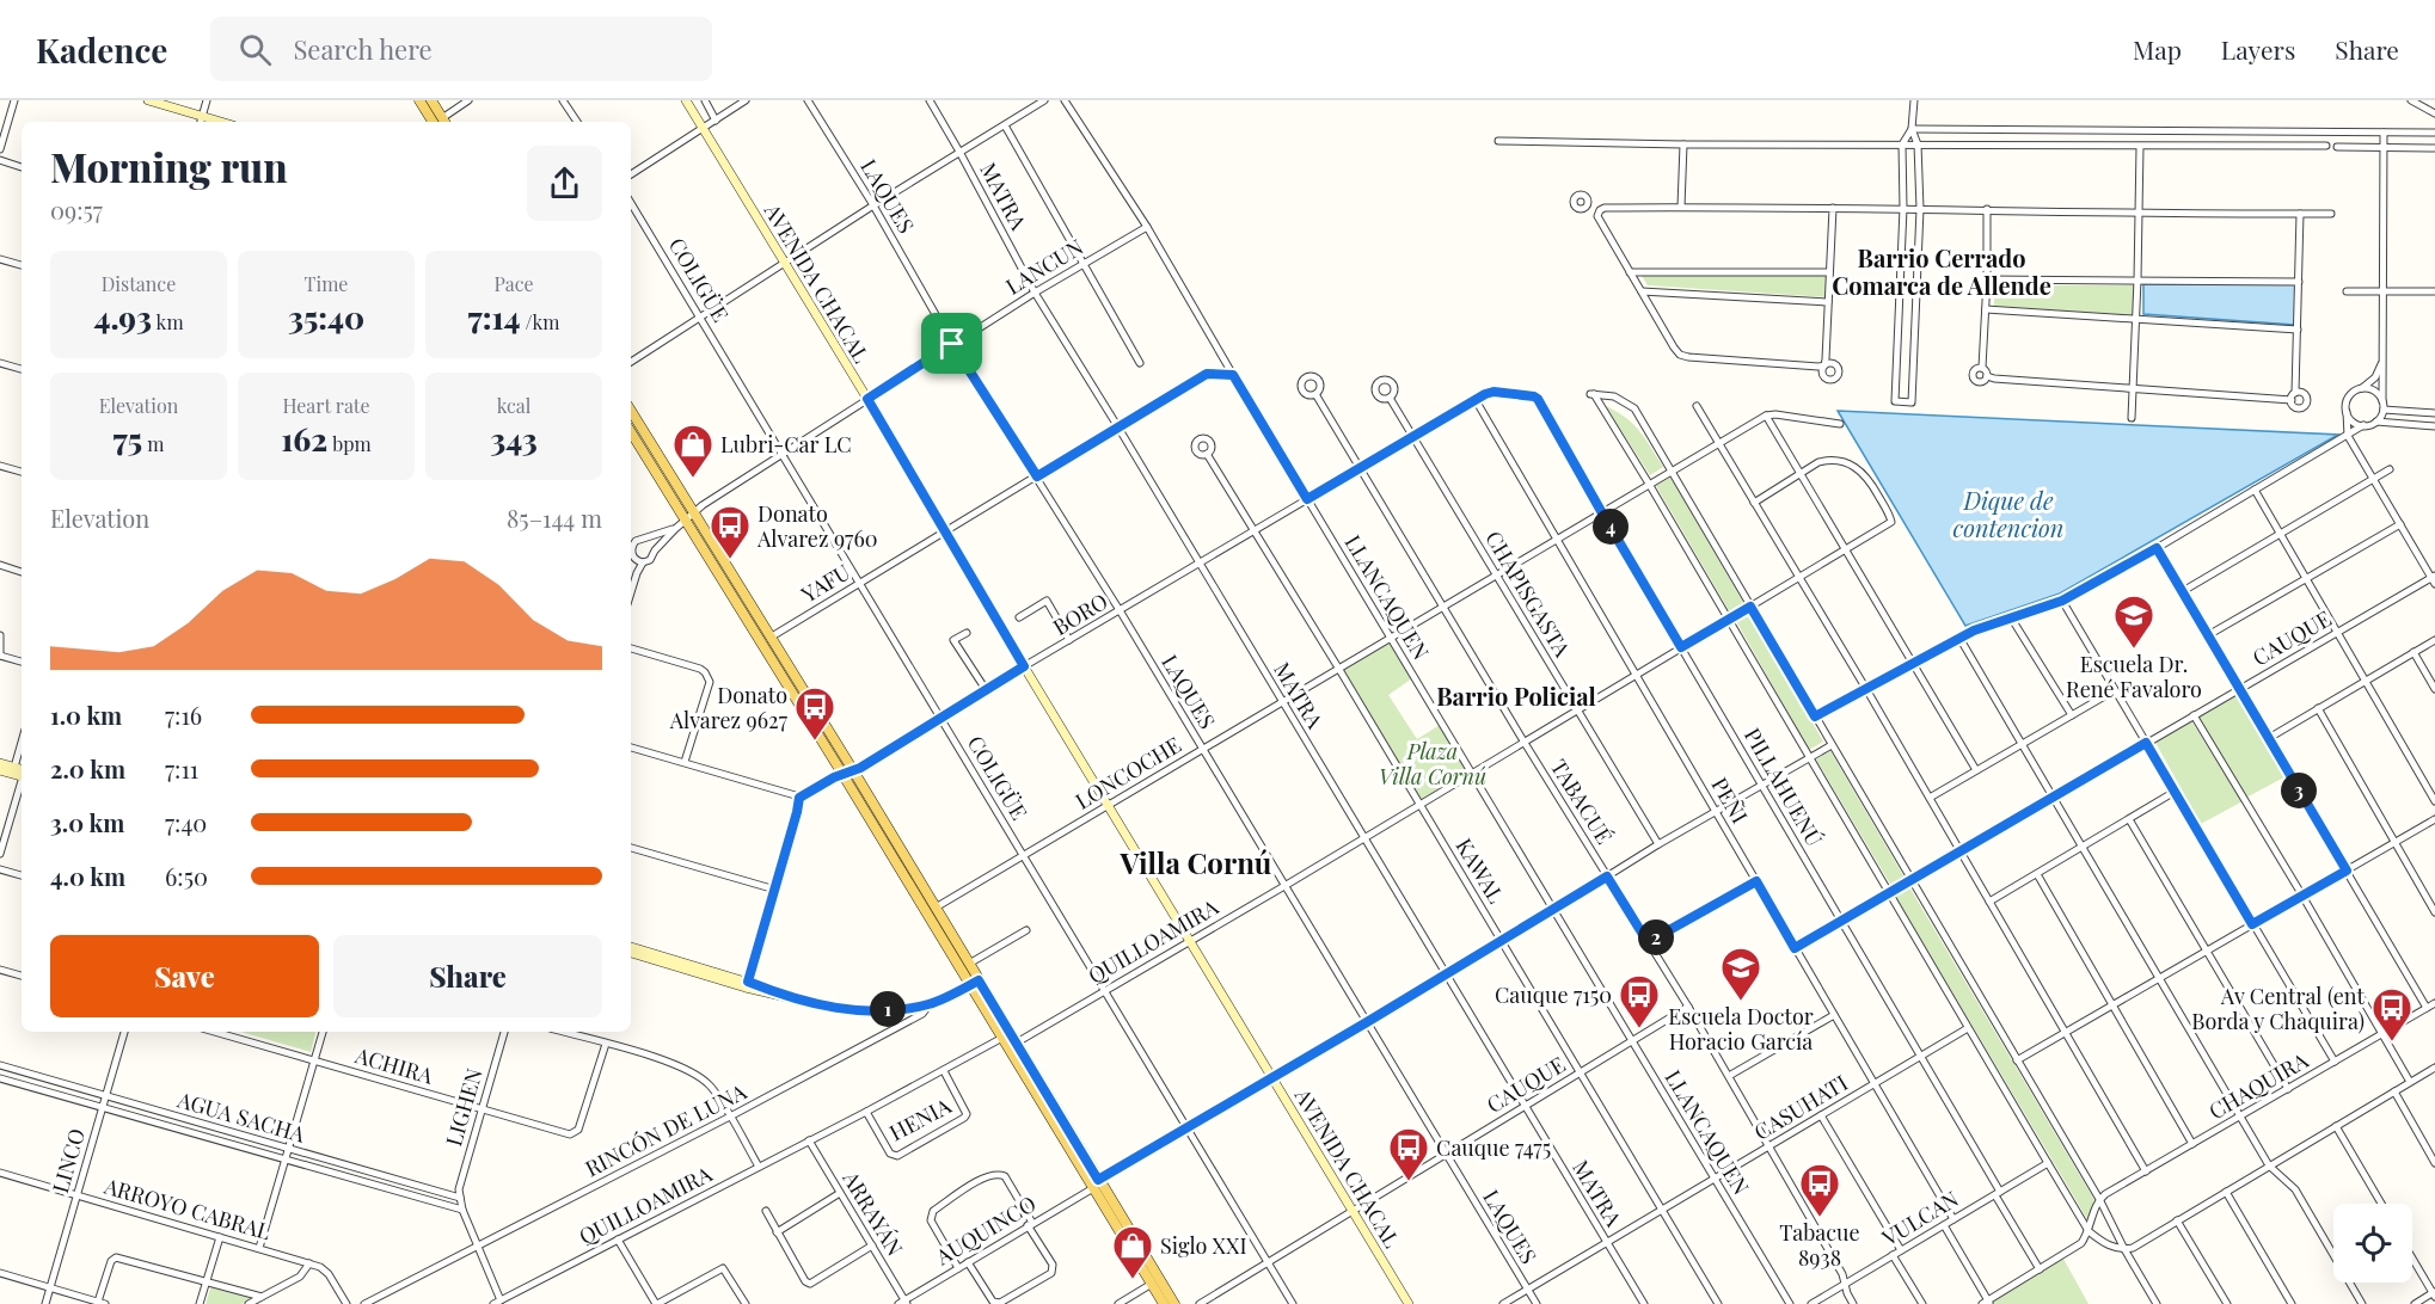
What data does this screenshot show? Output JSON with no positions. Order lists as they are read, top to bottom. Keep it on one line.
{"streets":{"main road":["AVENIDA CHACAL","RINCÓN DE LUNA"],"street":["LAQUES","MATRA","LANCUN","COLIGÜE","YAFU","CHAPISGASTA","LLANCAQUEN","BORO","CAUQUE","LONCOCHE","PILLAHUENÚ","PEÑI","TABACUÉ","KAWAL","QUILLOAMIRA","ACHIRA","CHAQUIRA","LIGHEN","CASUHATI","AGUA SACHA","HENIA","LINCO","ARROYO CABRAL","ARRAYÁN","VULCAN","AUQUINCO"]},"crossings":[["LAQUES","LANCUN"],["LAQUES","YAFU"],["LAQUES","BORO"],["LAQUES","CAUQUE"],["LAQUES","LONCOCHE"],["LAQUES","QUILLOAMIRA"],["LAQUES","CASUHATI"],["LAQUES","AUQUINCO"],["MATRA","LANCUN"],["MATRA","YAFU"],["MATRA","BORO"],["MATRA","CAUQUE"],["MATRA","LONCOCHE"],["MATRA","QUILLOAMIRA"],["MATRA","CASUHATI"],["MATRA","AUQUINCO"],["LANCUN","COLIGÜE"],["LANCUN","AVENIDA CHACAL"],["LANCUN","LLANCAQUEN"],["COLIGÜE","YAFU"],["COLIGÜE","BORO"],["COLIGÜE","CAUQUE"],["COLIGÜE","LONCOCHE"],["COLIGÜE","QUILLOAMIRA"],["COLIGÜE","AUQUINCO"],["AVENIDA CHACAL","YAFU"],["AVENIDA CHACAL","BORO"],["AVENIDA CHACAL","CAUQUE"],["AVENIDA CHACAL","LONCOCHE"],["AVENIDA CHACAL","QUILLOAMIRA"],["AVENIDA CHACAL","AUQUINCO"],["YAFU","LLANCAQUEN"],["CHAPISGASTA","BORO"],["CHAPISGASTA","LONCOCHE"],["CHAPISGASTA","QUILLOAMIRA"],["CHAPISGASTA","AUQUINCO"],["LLANCAQUEN","BORO"],["LLANCAQUEN","CAUQUE"],["LLANCAQUEN","LONCOCHE"],["LLANCAQUEN","QUILLOAMIRA"],["LLANCAQUEN","CASUHATI"],["LLANCAQUEN","AUQUINCO"],["BORO","PILLAHUENÚ"],["BORO","PEÑI"],["BORO","TABACUÉ"],["BORO","KAWAL"],["CAUQUE","PILLAHUENÚ"],["CAUQUE","PEÑI"],["CAUQUE","TABACUÉ"],["CAUQUE","KAWAL"],["LONCOCHE","PILLAHUENÚ"],["LONCOCHE","PEÑI"],["LONCOCHE","TABACUÉ"],["LONCOCHE","KAWAL"],["PILLAHUENÚ","QUILLOAMIRA"],["PILLAHUENÚ","CASUHATI"],["PILLAHUENÚ","VULCAN"],["PILLAHUENÚ","AUQUINCO"],["PEÑI","QUILLOAMIRA"],["PEÑI","CASUHATI"],["PEÑI","VULCAN"],["PEÑI","AUQUINCO"],["TABACUÉ","QUILLOAMIRA"],["TABACUÉ","CASUHATI"],["TABACUÉ","VULCAN"],["TABACUÉ","AUQUINCO"],["KAWAL","QUILLOAMIRA"],["KAWAL","CASUHATI"],["KAWAL","AUQUINCO"],["QUILLOAMIRA","HENIA"],["QUILLOAMIRA","ARRAYÁN"],["ACHIRA","LIGHEN"],["LIGHEN","AGUA SACHA"],["AGUA SACHA","LINCO"],["LINCO","ARROYO CABRAL"],["ARRAYÁN","AUQUINCO"]],"districts":["Barrio Cerrado Comarca de Allende","Barrio Policial","Villa Cornú"],"water":["Dique de contencion"],"parks":["Plaza Villa Cornú"],"places":{"shop":["Lubri-Car LC","Siglo XXI"],"bus stop":["Donato Alvarez 9760","Donato Alvarez 9627","Cauque 7150","Av Central (ent Borda y Chaquira)","Cauque 7475","Tabacue 8938"],"school or university":["Escuela Dr. René Favaloro","Escuela Doctor Horacio García"]},"page":{"header":"Kadence","search":"Search here","nav":["Map","Layers","Share"],"heading":["Morning run","09:57"],"stats":[["Distance","4.93 km"],["Time","35:40"],["Pace","7:14 /km"],["Elevation","75 m"],["Heart rate","162 bpm"],["kcal","343"]],"chart":["Elevation","85–144 m"],"pins":["4","3","2","1"],"list":[{"name":"1.0 km","note":"7:16"},{"name":"2.0 km","note":"7:11"},{"name":"3.0 km","note":"7:40"},{"name":"4.0 km","note":"6:50"}],"buttons":["Save","Share"]}}
